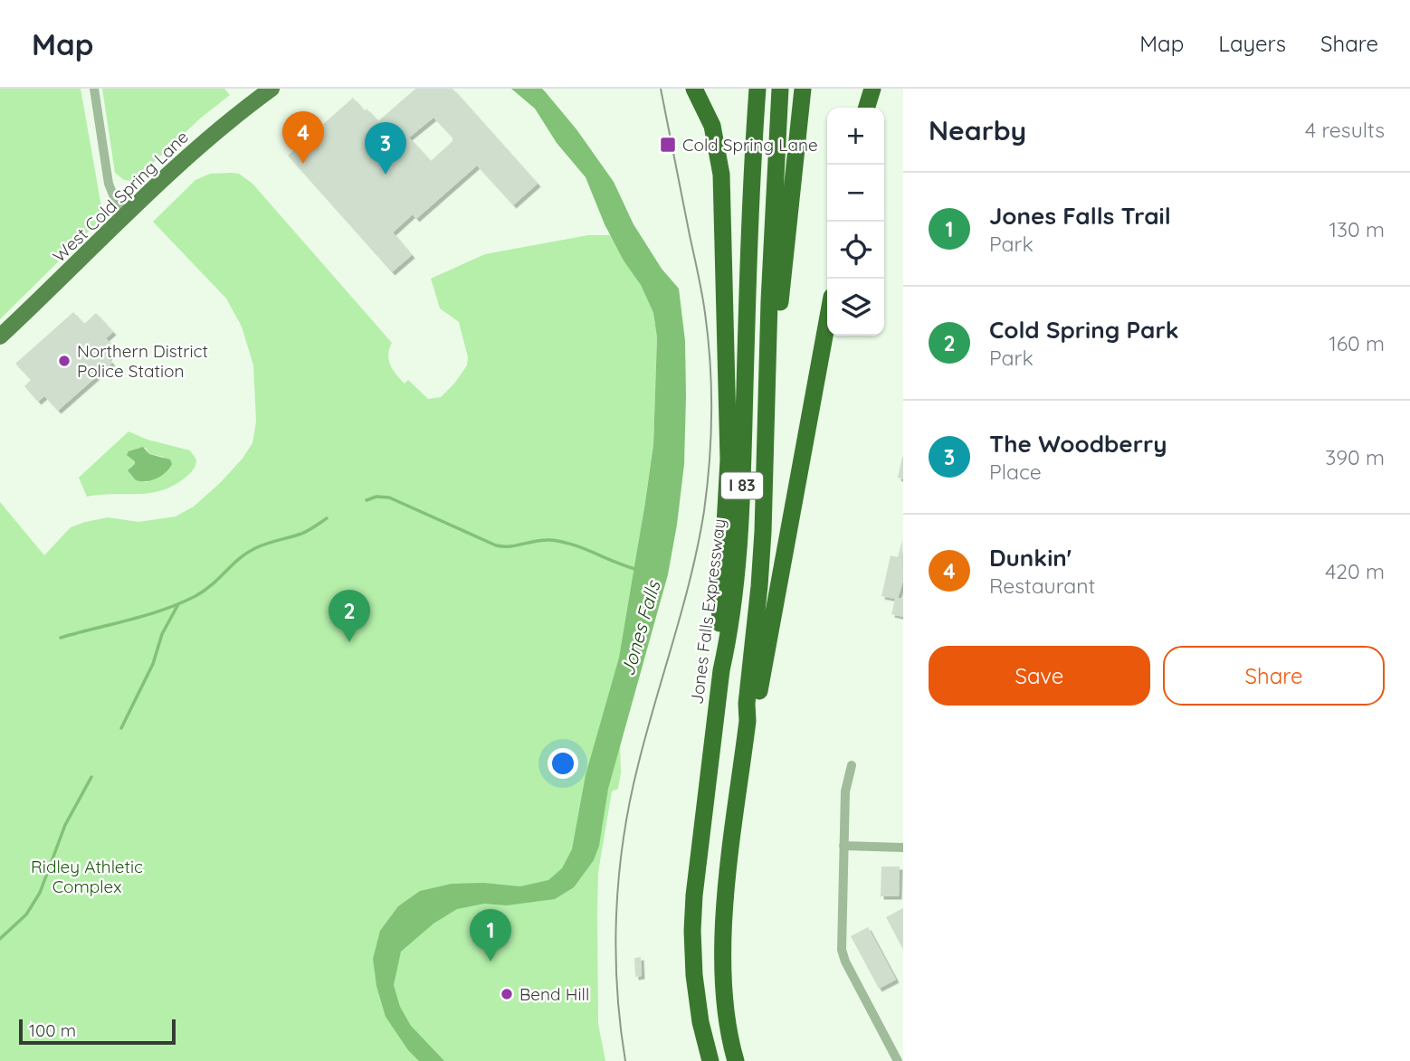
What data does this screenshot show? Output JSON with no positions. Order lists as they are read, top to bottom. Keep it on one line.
{"streets":{"highway":["I 83","Jones Falls Expressway"],"main road":["West Cold Spring Lane"]},"water":["Jones Falls"],"parks":["Ridley Athletic Complex"],"places":{"transit":["Cold Spring Lane"],"other":["Northern District Police Station","Bend Hill"]},"scale_bar":"100 m","page":{"header":"Map","nav":["Map","Layers","Share"],"heading":["Nearby","4 results"],"map_buttons":["+","−"],"pins":["4","3","2","1"],"list":[{"mark":"1","name":"Jones Falls Trail","note":"Park","value":"130 m"},{"mark":"2","name":"Cold Spring Park","note":"Park","value":"160 m"},{"mark":"3","name":"The Woodberry","note":"Place","value":"390 m"},{"mark":"4","name":"Dunkin'","note":"Restaurant","value":"420 m"}],"buttons":["Save","Share"],"scale":"100 m"}}
